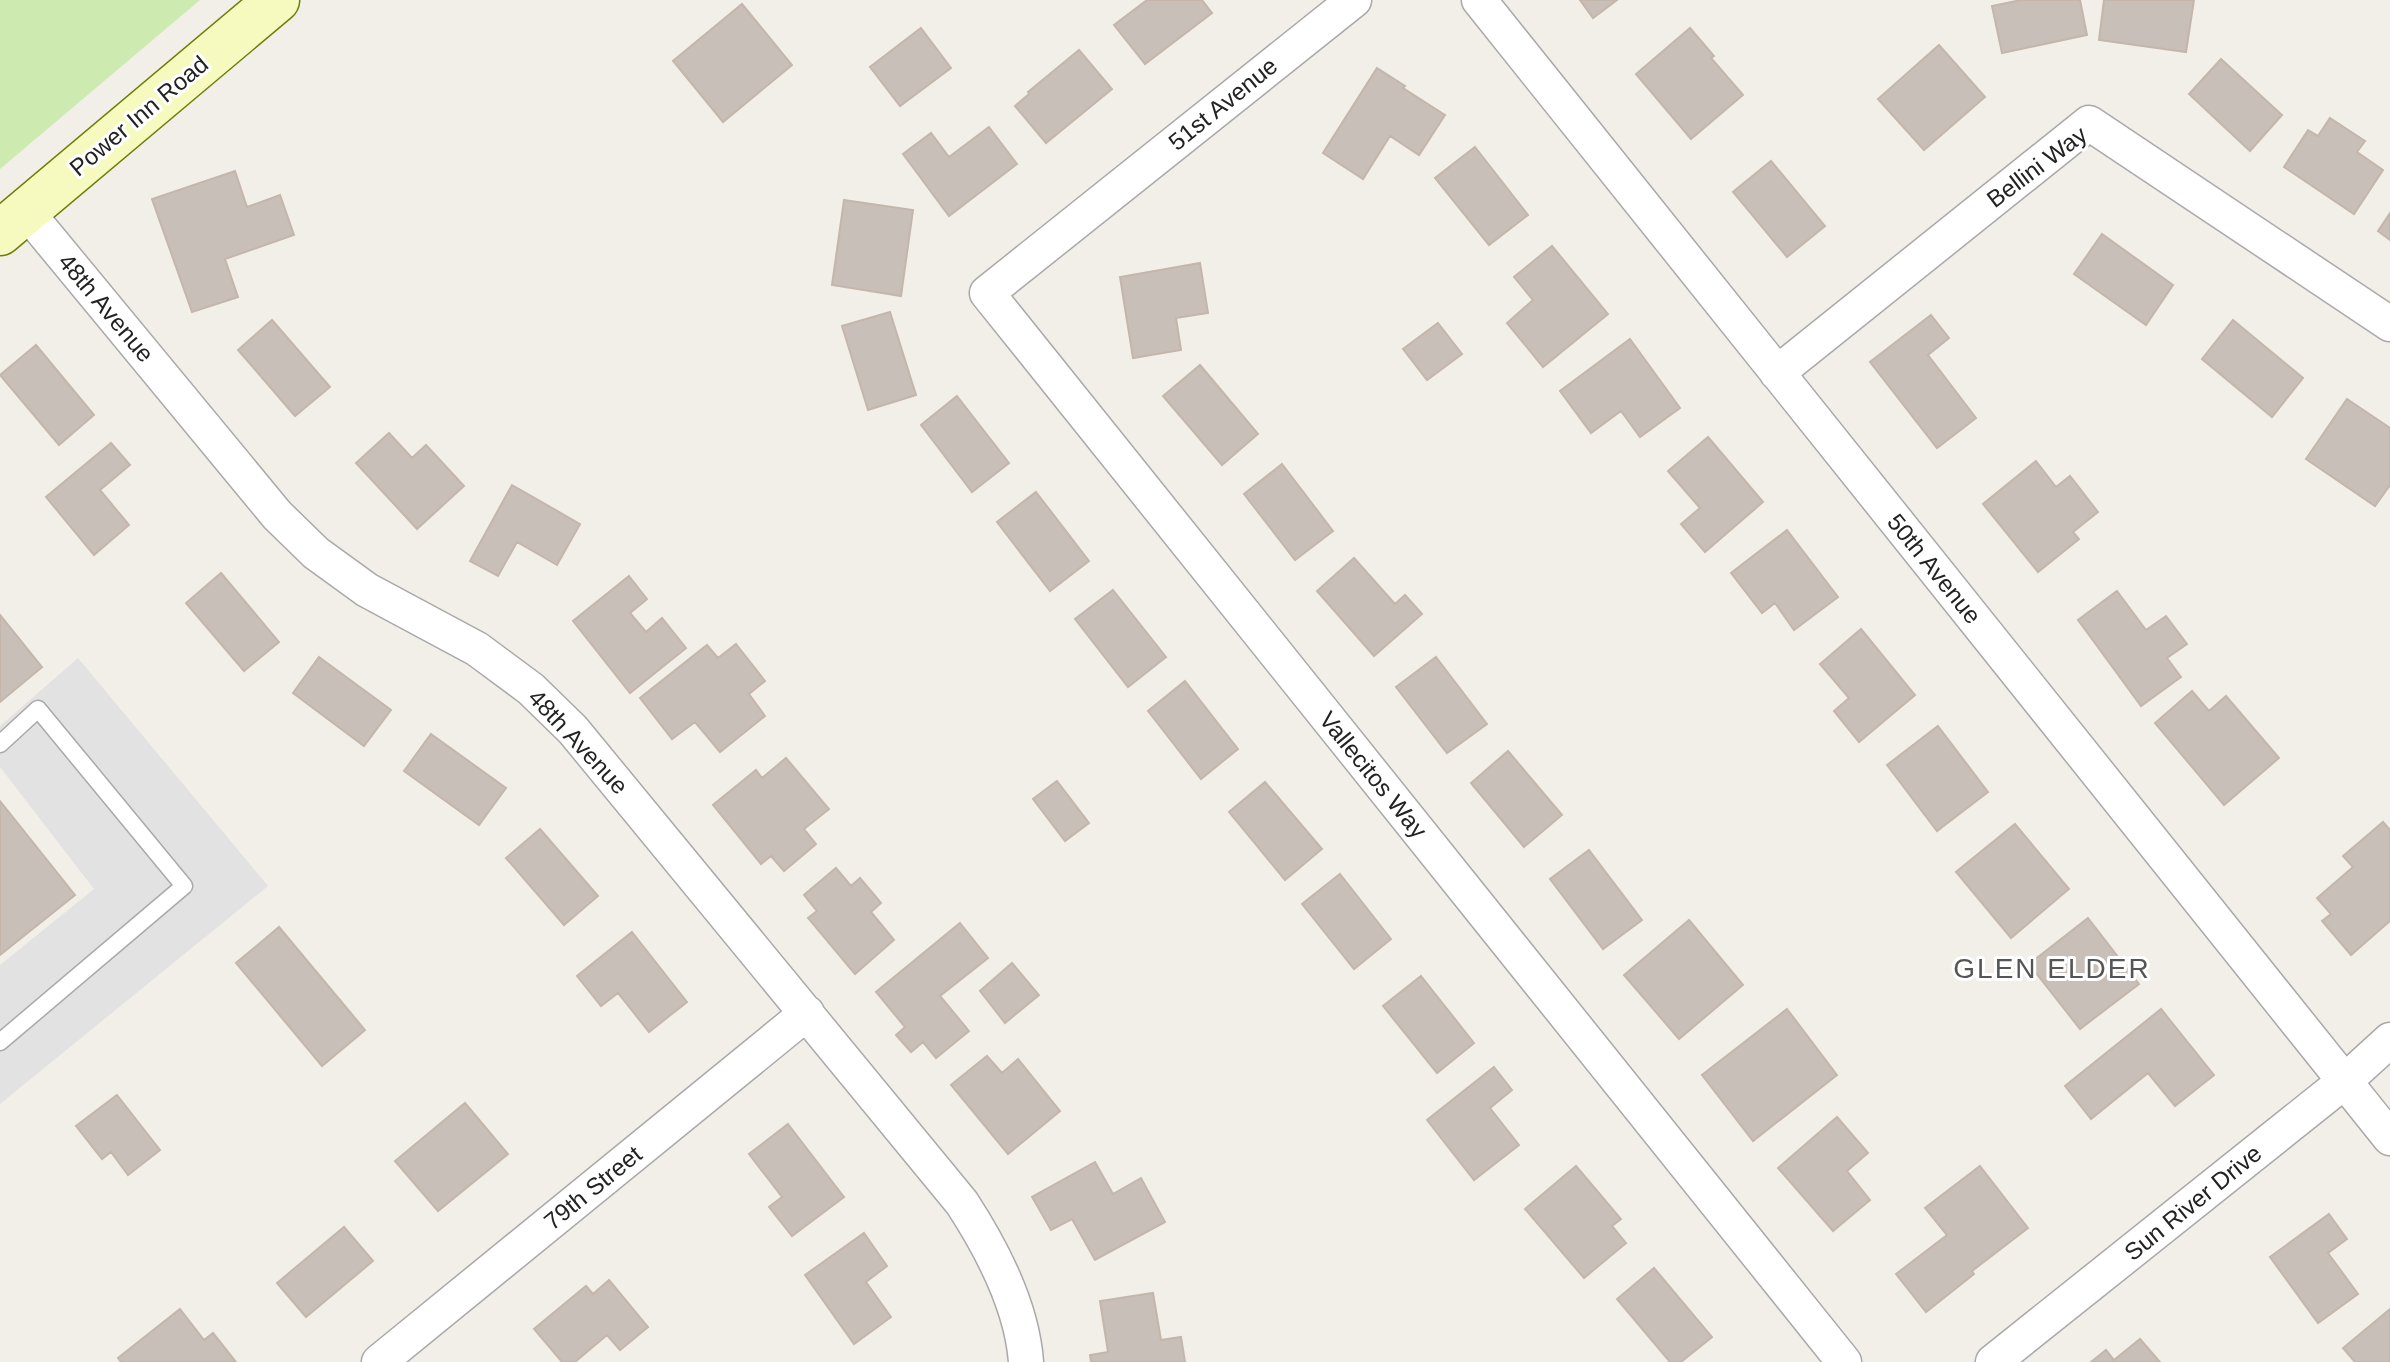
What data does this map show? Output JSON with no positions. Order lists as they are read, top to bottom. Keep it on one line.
{"streets":{"main road":["Power Inn Road"],"street":["51st Avenue","Bellini Way","48th Avenue","50th Avenue","Vallecitos Way","79th Street","Sun River Drive"]},"crossings":[["51st Avenue","Vallecitos Way"],["Power Inn Road","48th Avenue"],["Bellini Way","50th Avenue"],["48th Avenue","79th Street"],["50th Avenue","Sun River Drive"]],"districts":["GLEN ELDER"]}
